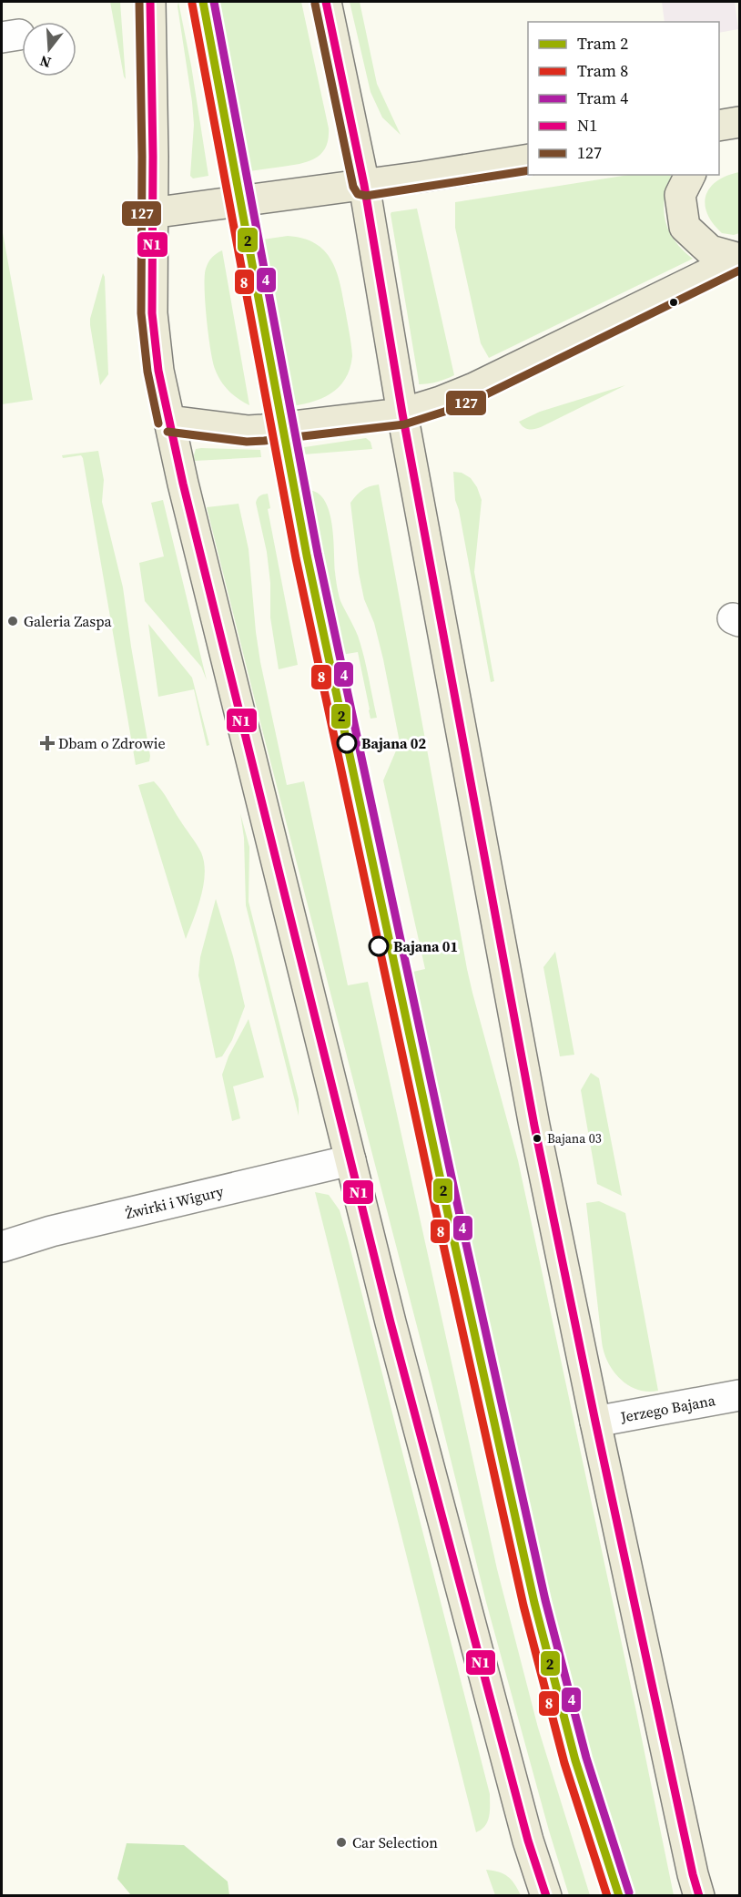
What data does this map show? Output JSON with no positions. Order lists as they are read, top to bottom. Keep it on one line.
{"streets":{"street":["Żwirki i Wigury","Jerzego Bajana"]},"places":{"other":["Galeria Zaspa","Bajana 02","Bajana 01","Bajana 03","Car Selection"],"health":["Dbam o Zdrowie"]},"lines":["tram line 2","tram line 4","transit line N1","transit line 127","tram line 8"],"legend":["Tram 2","Tram 8","Tram 4","N1","127"],"north":"bottom"}
